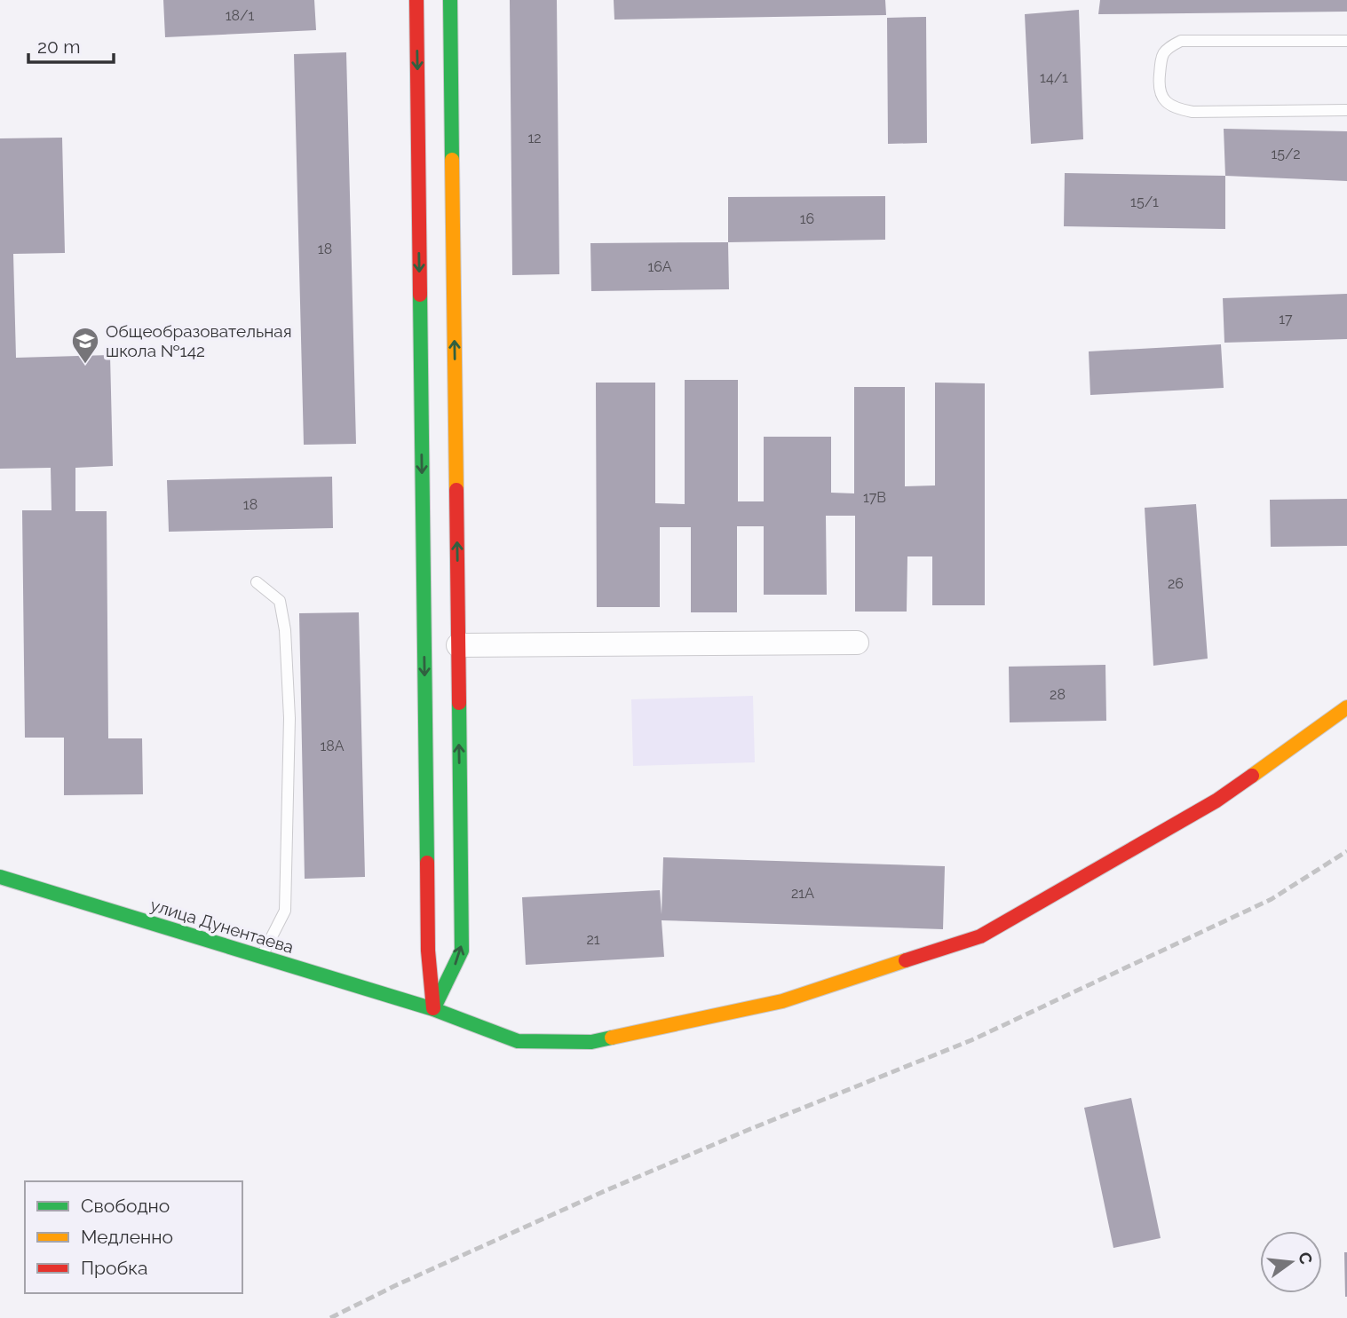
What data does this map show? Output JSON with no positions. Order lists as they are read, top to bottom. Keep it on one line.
{"streets":{"street":["улица Дунентаева"]},"places":{"school or university":["Общеобразовательная школа №142"]},"house_numbers":["18/1","14/1","12","15/2","15/1","16","18","16А","17","17В","18","26","28","18А","21А","21"],"legend":["Свободно","Медленно","Пробка"],"scale_bar":"20 m","north":"right"}
